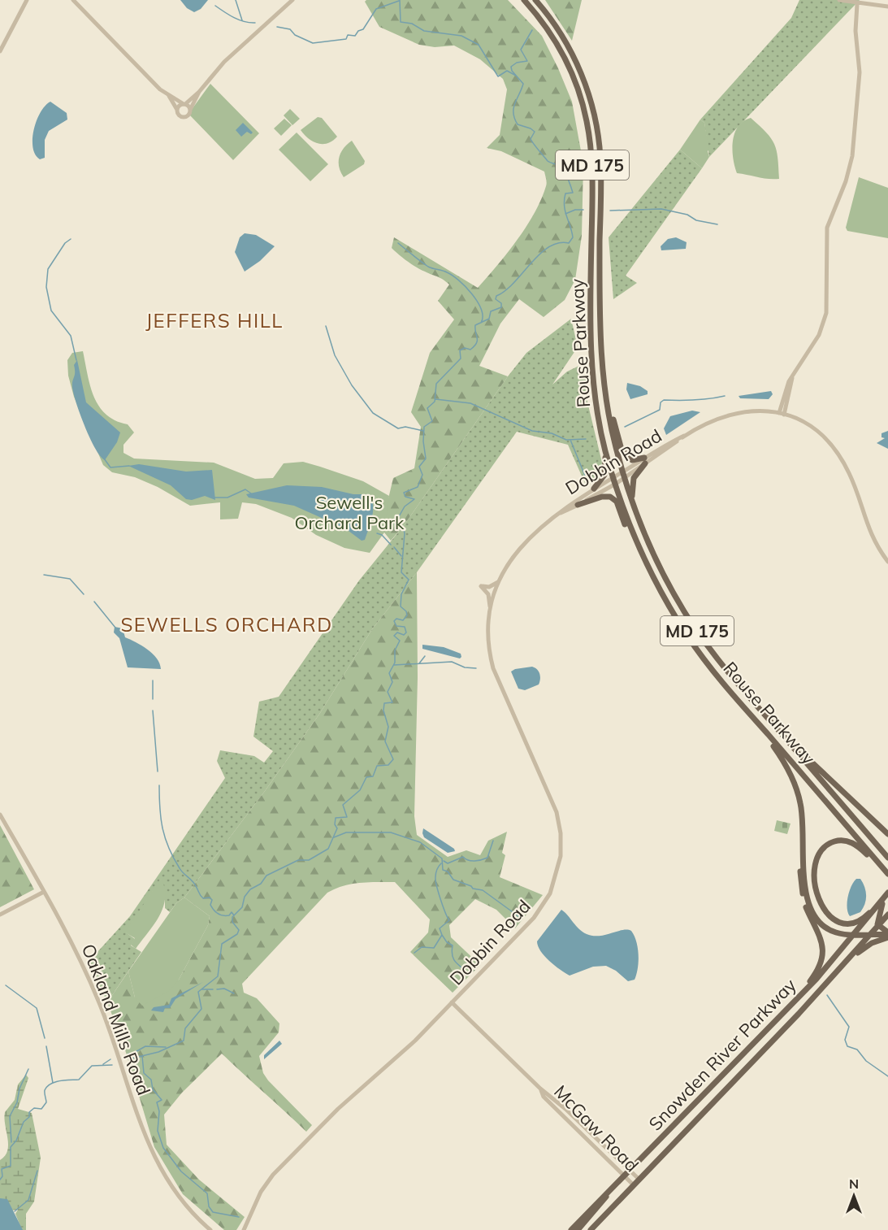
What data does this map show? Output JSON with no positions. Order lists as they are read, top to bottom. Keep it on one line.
{"streets":{"main road":["MD 175","Rouse Parkway","Snowden River Parkway"],"street":["Dobbin Road","Oakland Mills Road","McGaw Road"]},"crossings":[["Rouse Parkway","Dobbin Road"],["Dobbin Road","McGaw Road"],["Snowden River Parkway","McGaw Road"]],"districts":["JEFFERS HILL","SEWELLS ORCHARD"],"parks":["Sewell's Orchard Park"],"north":"top"}
